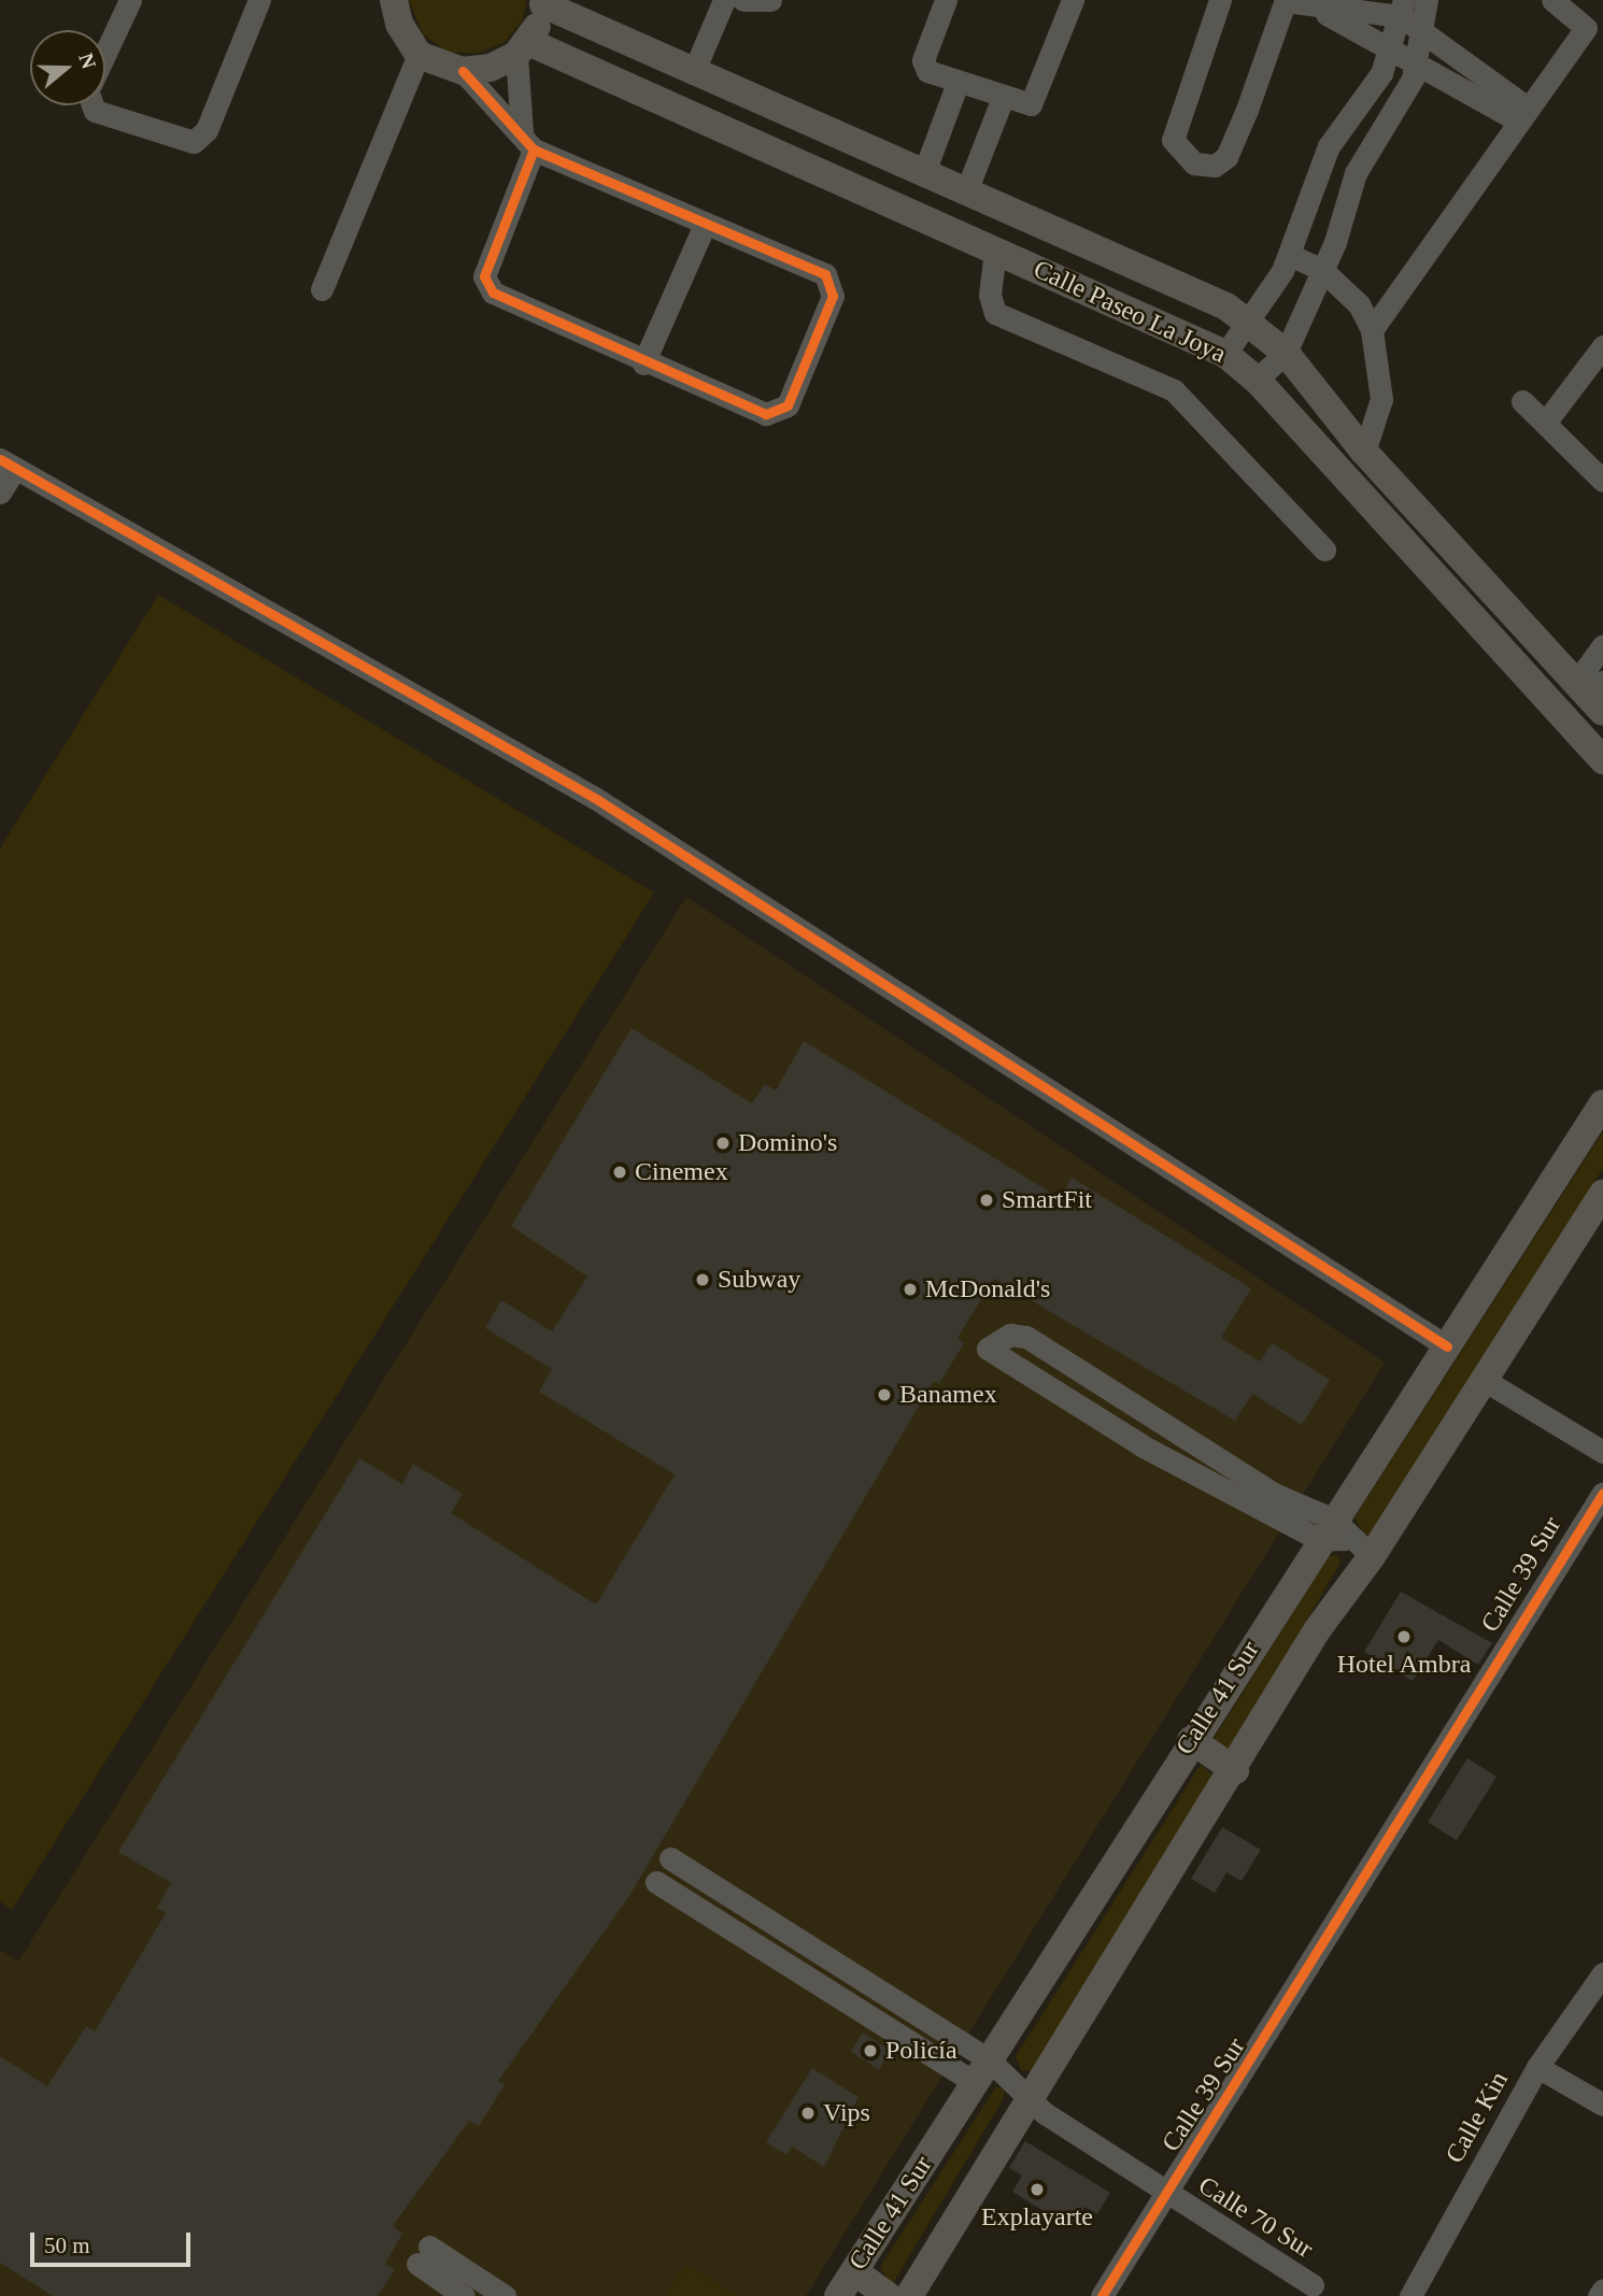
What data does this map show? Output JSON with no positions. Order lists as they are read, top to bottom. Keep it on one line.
{"streets":{"main road":["Calle Paseo La Joya","Calle 41 Sur"],"street":["Calle 39 Sur","Calle Kin","Calle 70 Sur"]},"crossings":[["Calle 39 Sur","Calle 70 Sur"],["Calle 41 Sur","Calle 70 Sur"]],"places":["Domino's","Cinemex","SmartFit","Subway","McDonald's","Banamex","Hotel Ambra","Policía","Vips","Explayarte"],"scale_bar":"50 m","north":"right"}
